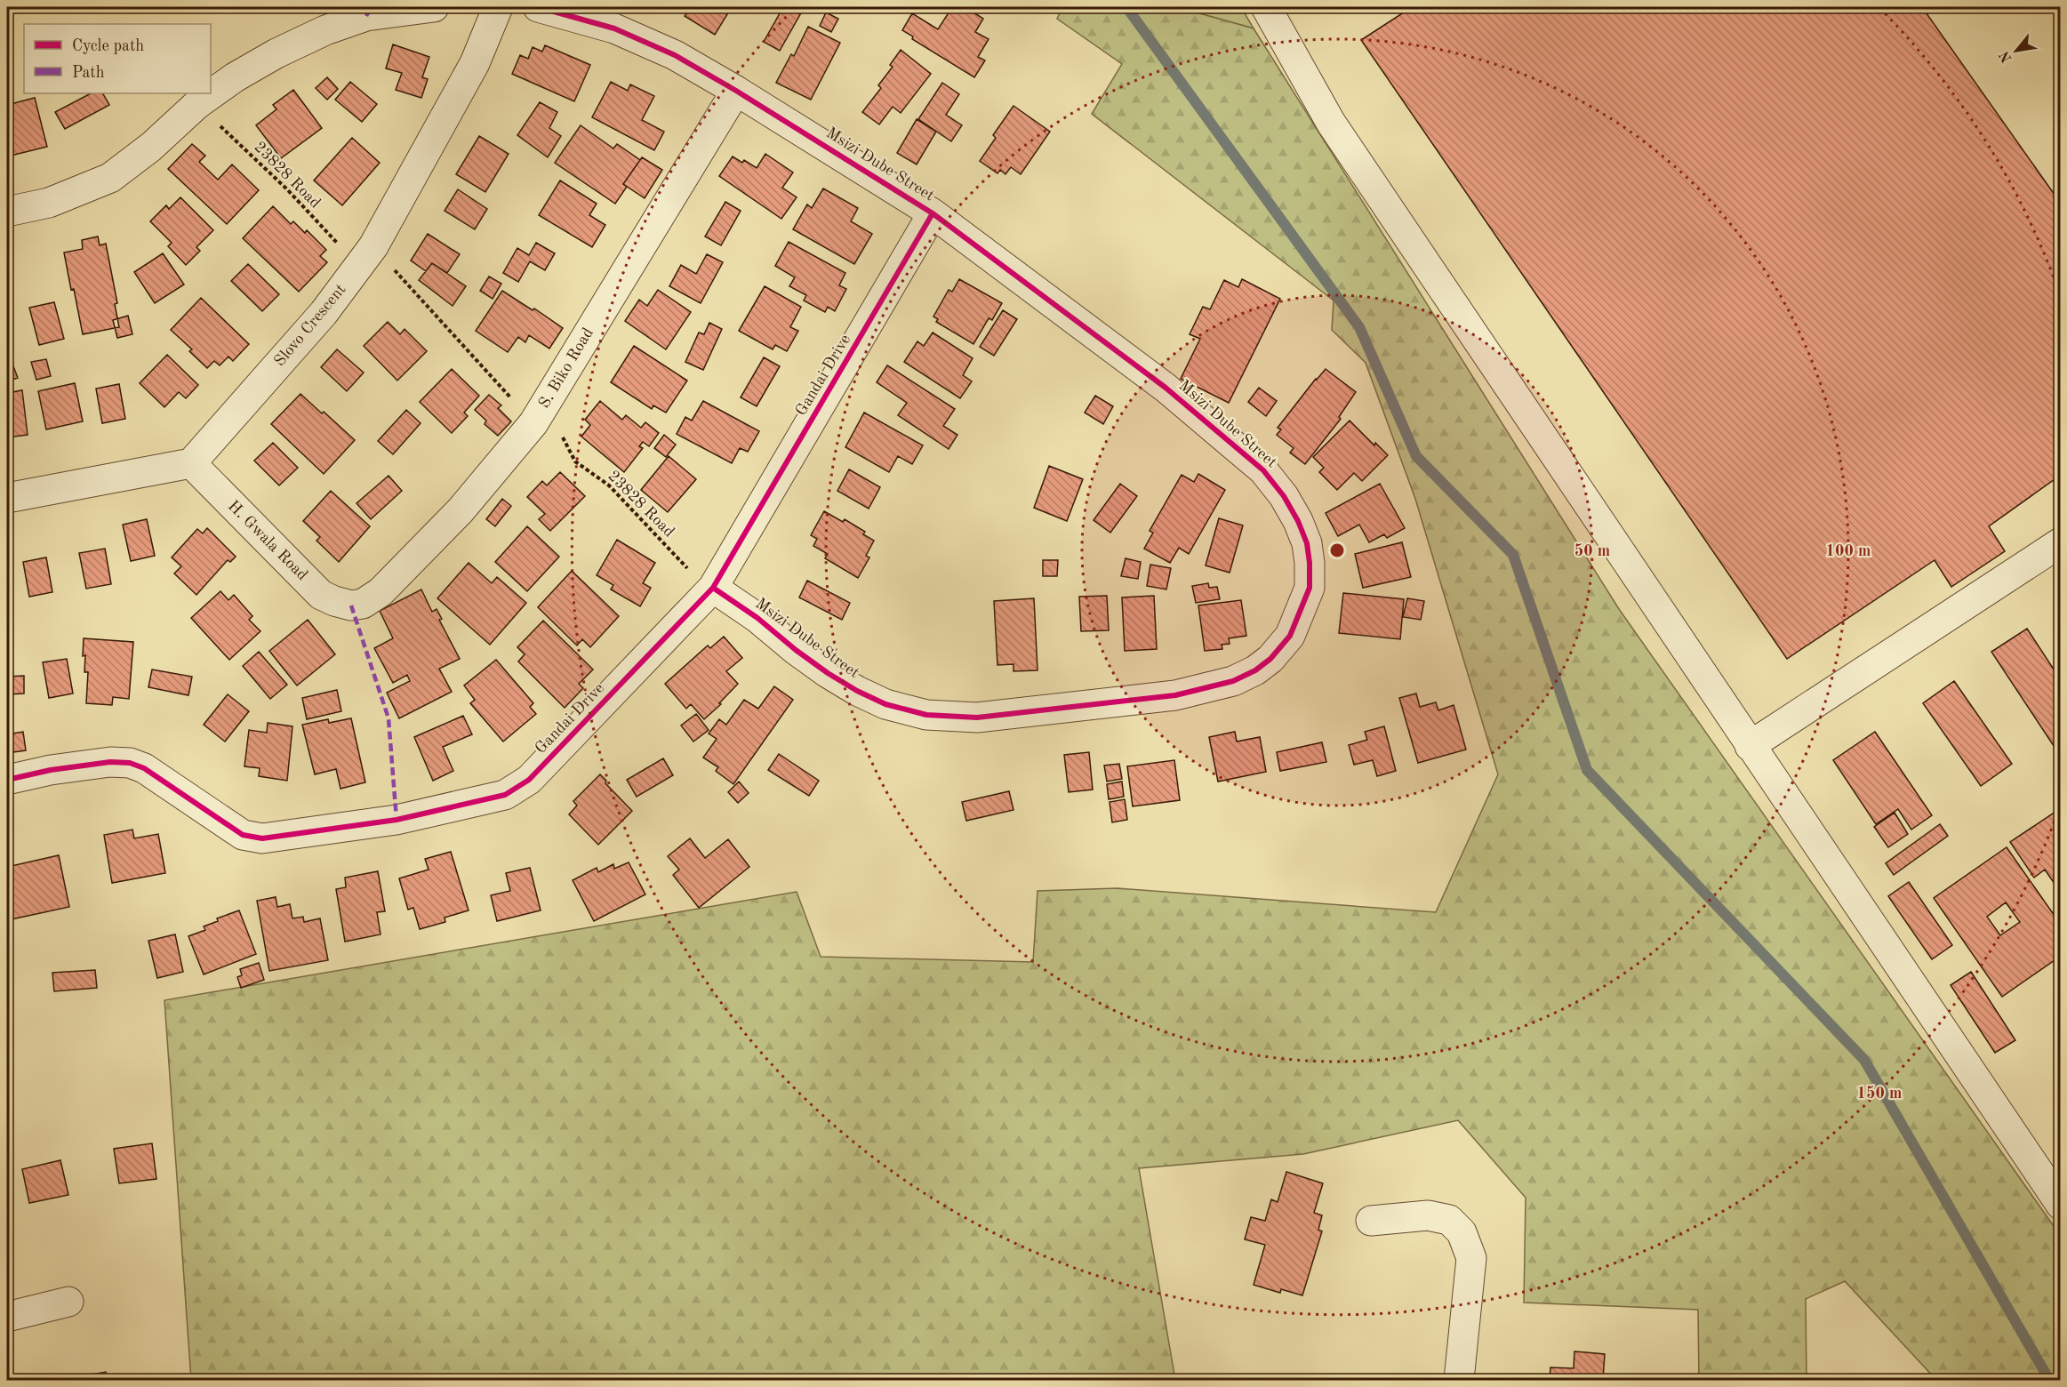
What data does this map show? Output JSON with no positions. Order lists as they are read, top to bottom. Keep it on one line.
{"streets":{"street":["Msizi Dube Street","Slovo Crescent","S. Biko Road","Gandai Drive","H. Gwala Road"],"path":["23828 Road"]},"crossings":[["Msizi Dube Street","23828 Road"],["Msizi Dube Street","S. Biko Road"],["Msizi Dube Street","Gandai Drive"],["23828 Road","Slovo Crescent"],["23828 Road","S. Biko Road"],["23828 Road","Gandai Drive"],["Slovo Crescent","H. Gwala Road"],["S. Biko Road","H. Gwala Road"]],"legend":["Cycle path","Path"],"north":"bottom left","rings":["50 m","100 m","150 m"]}
